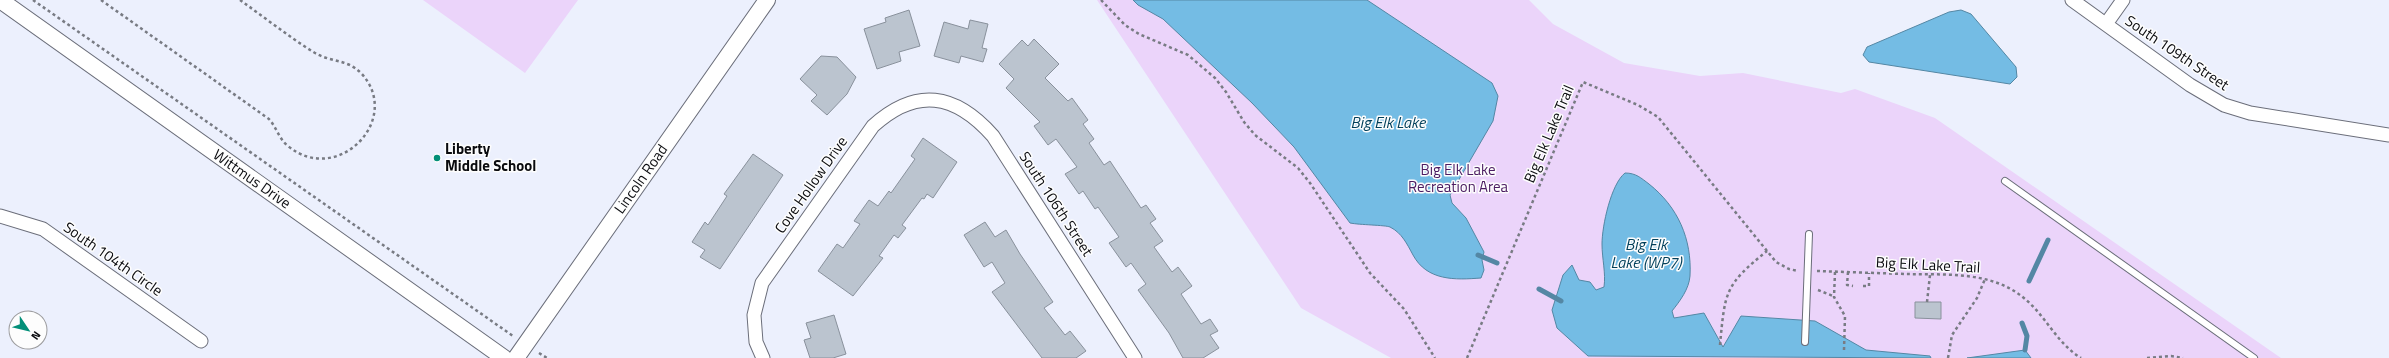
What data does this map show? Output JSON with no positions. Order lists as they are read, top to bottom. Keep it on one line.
{"streets":{"street":["South 109th Street","Wittmus Drive","Lincoln Road","Cove Hollow Drive","South 106th Street","South 104th Circle"],"path":["Big Elk Lake Trail"]},"crossings":[["Cove Hollow Drive","South 106th Street"]],"water":["Big Elk Lake","Big Elk Lake (WP7)"],"parks":["Big Elk Lake Recreation Area"],"places":["Liberty Middle School"],"north":"bottom right"}
